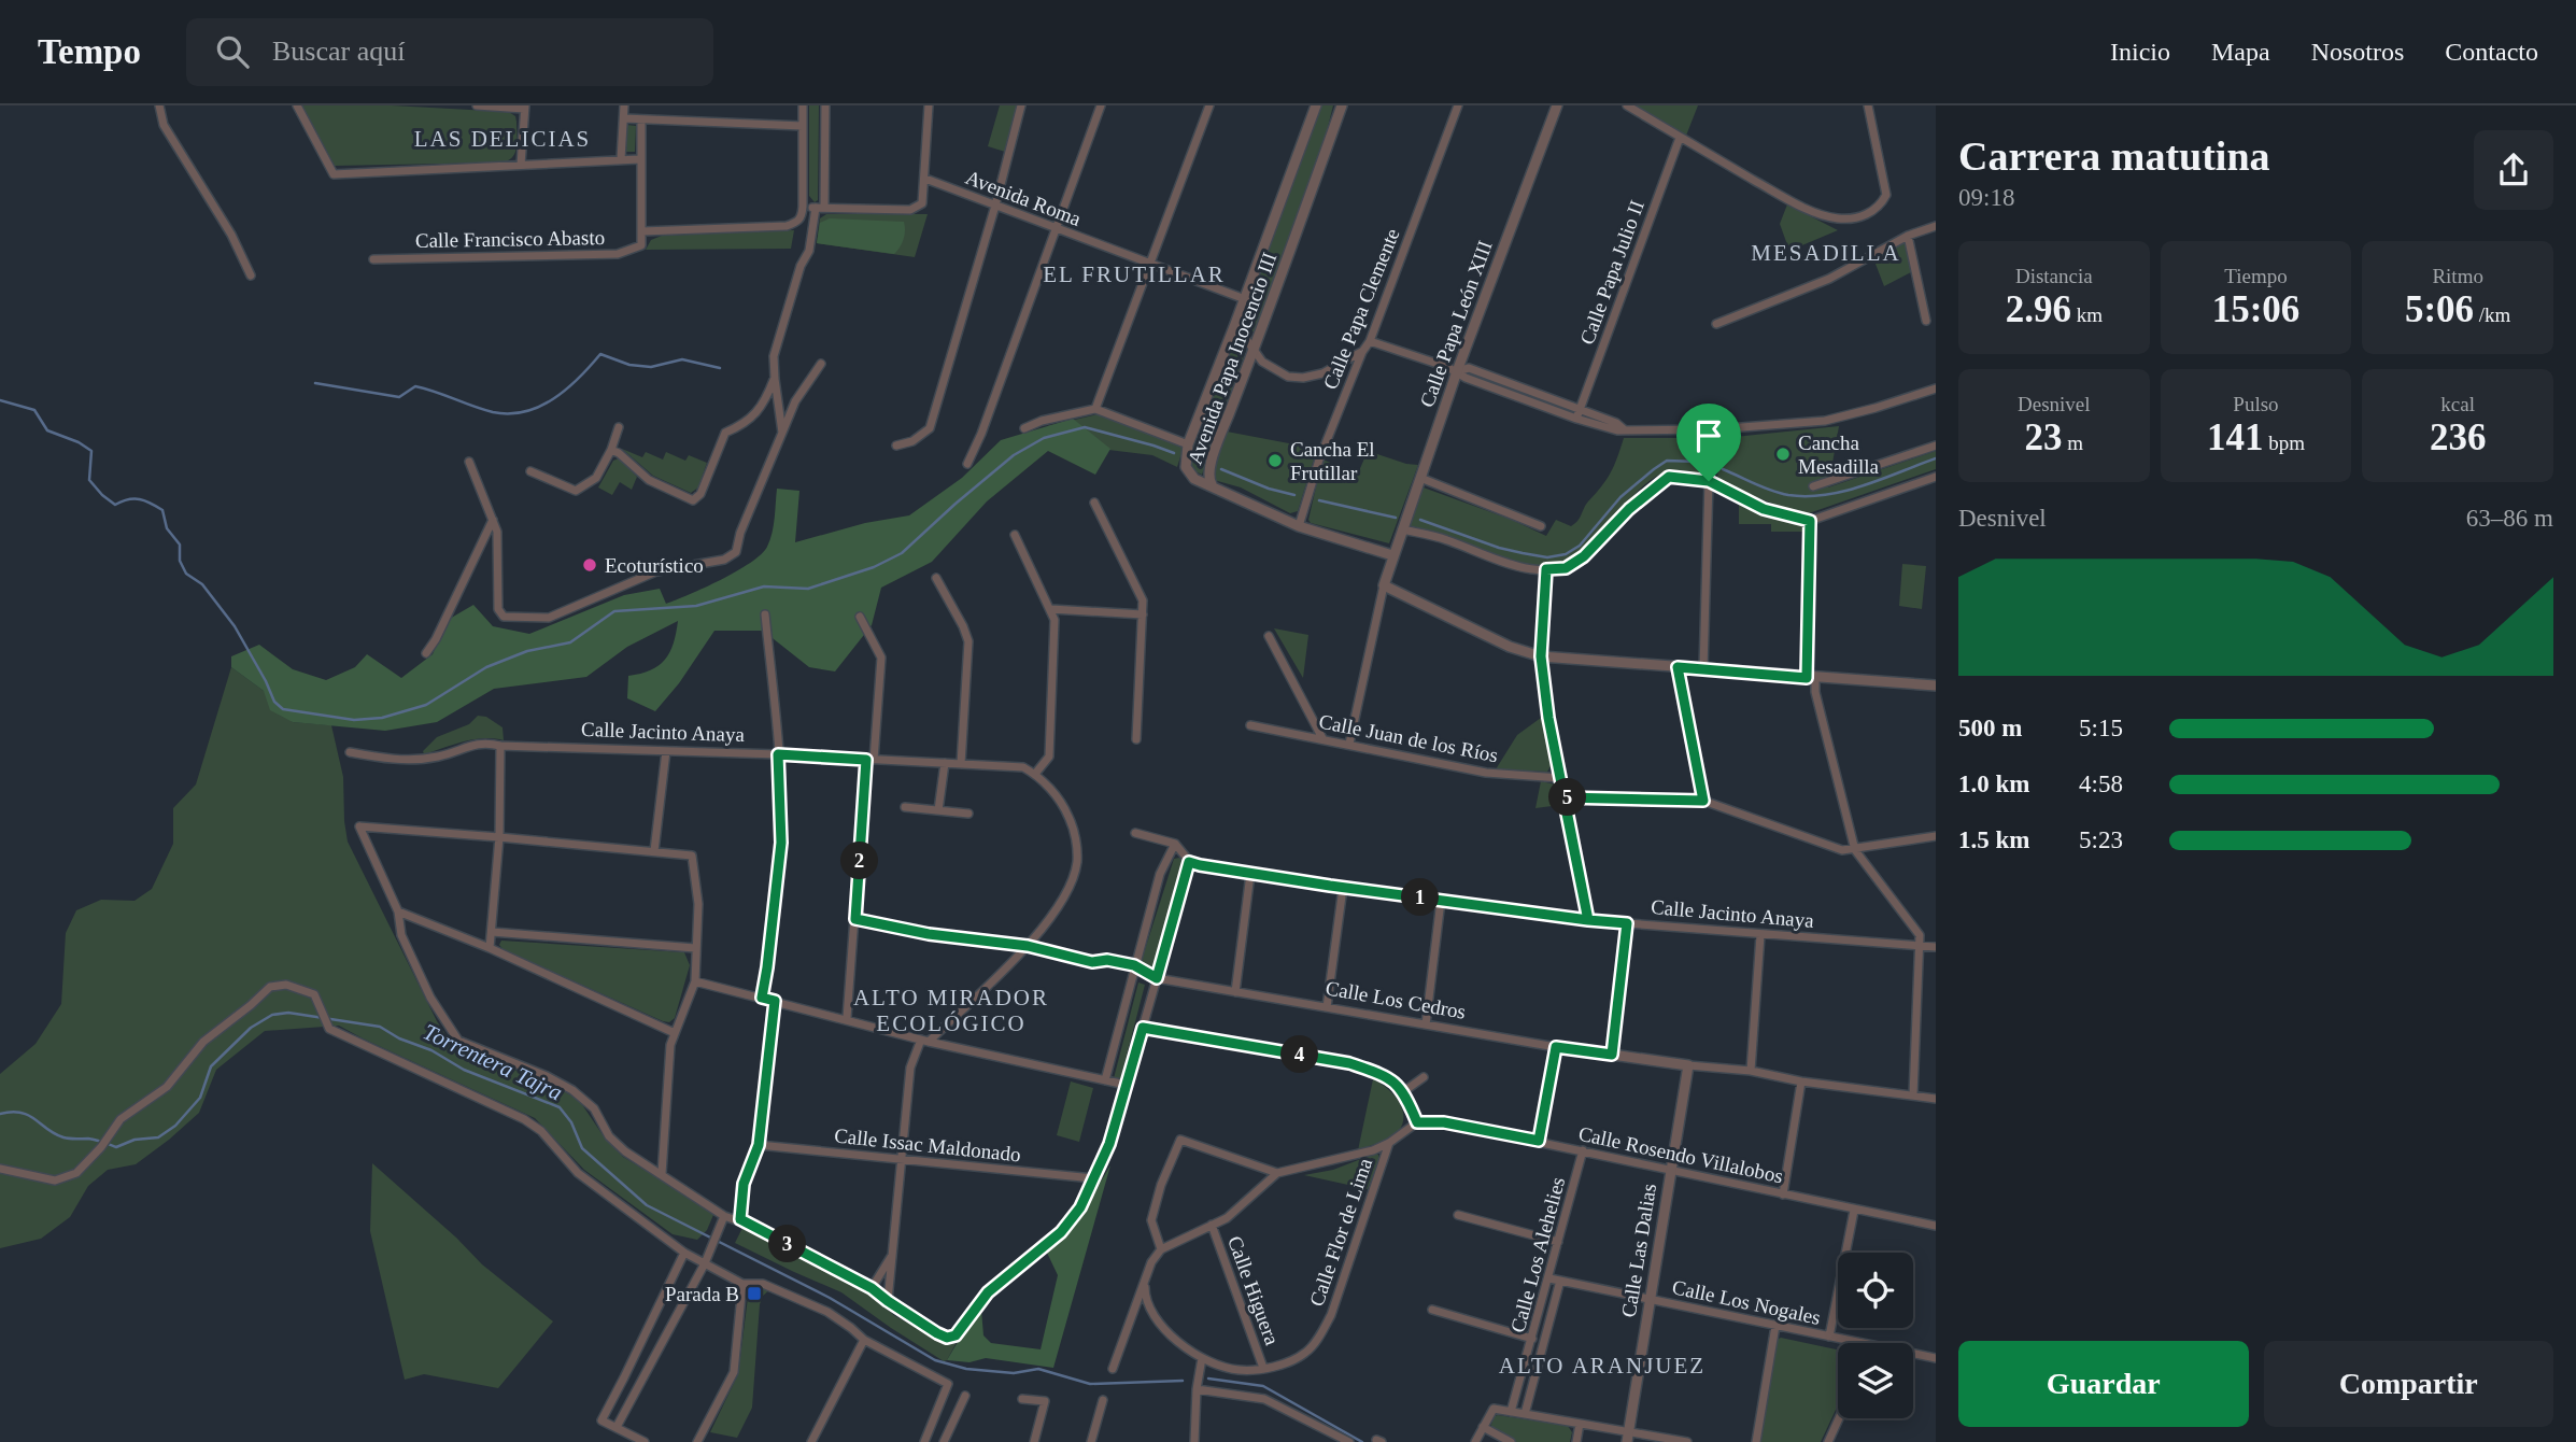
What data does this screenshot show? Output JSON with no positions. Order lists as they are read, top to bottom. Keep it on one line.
{"streets":{"street":["Avenida Roma","Calle Francisco Abasto","Calle Papa Julio II","Calle Papa Clemente","Calle Papa León XIII","Avenida Papa Inocencio III","Calle Jacinto Anaya","Calle Juan de los Ríos","Calle Los Cedros","Calle Issac Maldonado","Calle Rosendo Villalobos","Calle Flor de Lima","Calle Las Dalias","Calle Los Alehelies","Calle Higuera","Calle Los Nogales"]},"crossings":[["Avenida Roma","Avenida Papa Inocencio III"],["Calle Jacinto Anaya","Calle Los Cedros"],["Calle Los Cedros","Calle Las Dalias"],["Calle Rosendo Villalobos","Calle Las Dalias"],["Calle Rosendo Villalobos","Calle Los Alehelies"],["Calle Flor de Lima","Calle Higuera"],["Calle Las Dalias","Calle Los Nogales"],["Calle Los Alehelies","Calle Los Nogales"]],"districts":["LAS DELICIAS","MESADILLA","EL FRUTILLAR","ALTO MIRADOR ECOLÓGICO","ALTO ARANJUEZ"],"water":["Torrentera Tajra"],"places":{"other":["Cancha Mesadilla","Cancha El Frutillar","Ecoturístico"],"transit":["Parada B"]},"page":{"header":"Tempo","search":"Buscar aquí","nav":["Inicio","Mapa","Nosotros","Contacto"],"heading":["Carrera matutina","09:18"],"stats":[["Distancia","2.96 km"],["Tiempo","15:06"],["Ritmo","5:06 /km"],["Desnivel","23 m"],["Pulso","141 bpm"],["kcal","236"]],"chart":["Desnivel","63–86 m"],"list":[{"name":"500 m","note":"5:15"},{"name":"1.0 km","note":"4:58"},{"name":"1.5 km","note":"5:23"}],"pins":["5","2","1","4","3"],"buttons":["Guardar","Compartir"]}}
